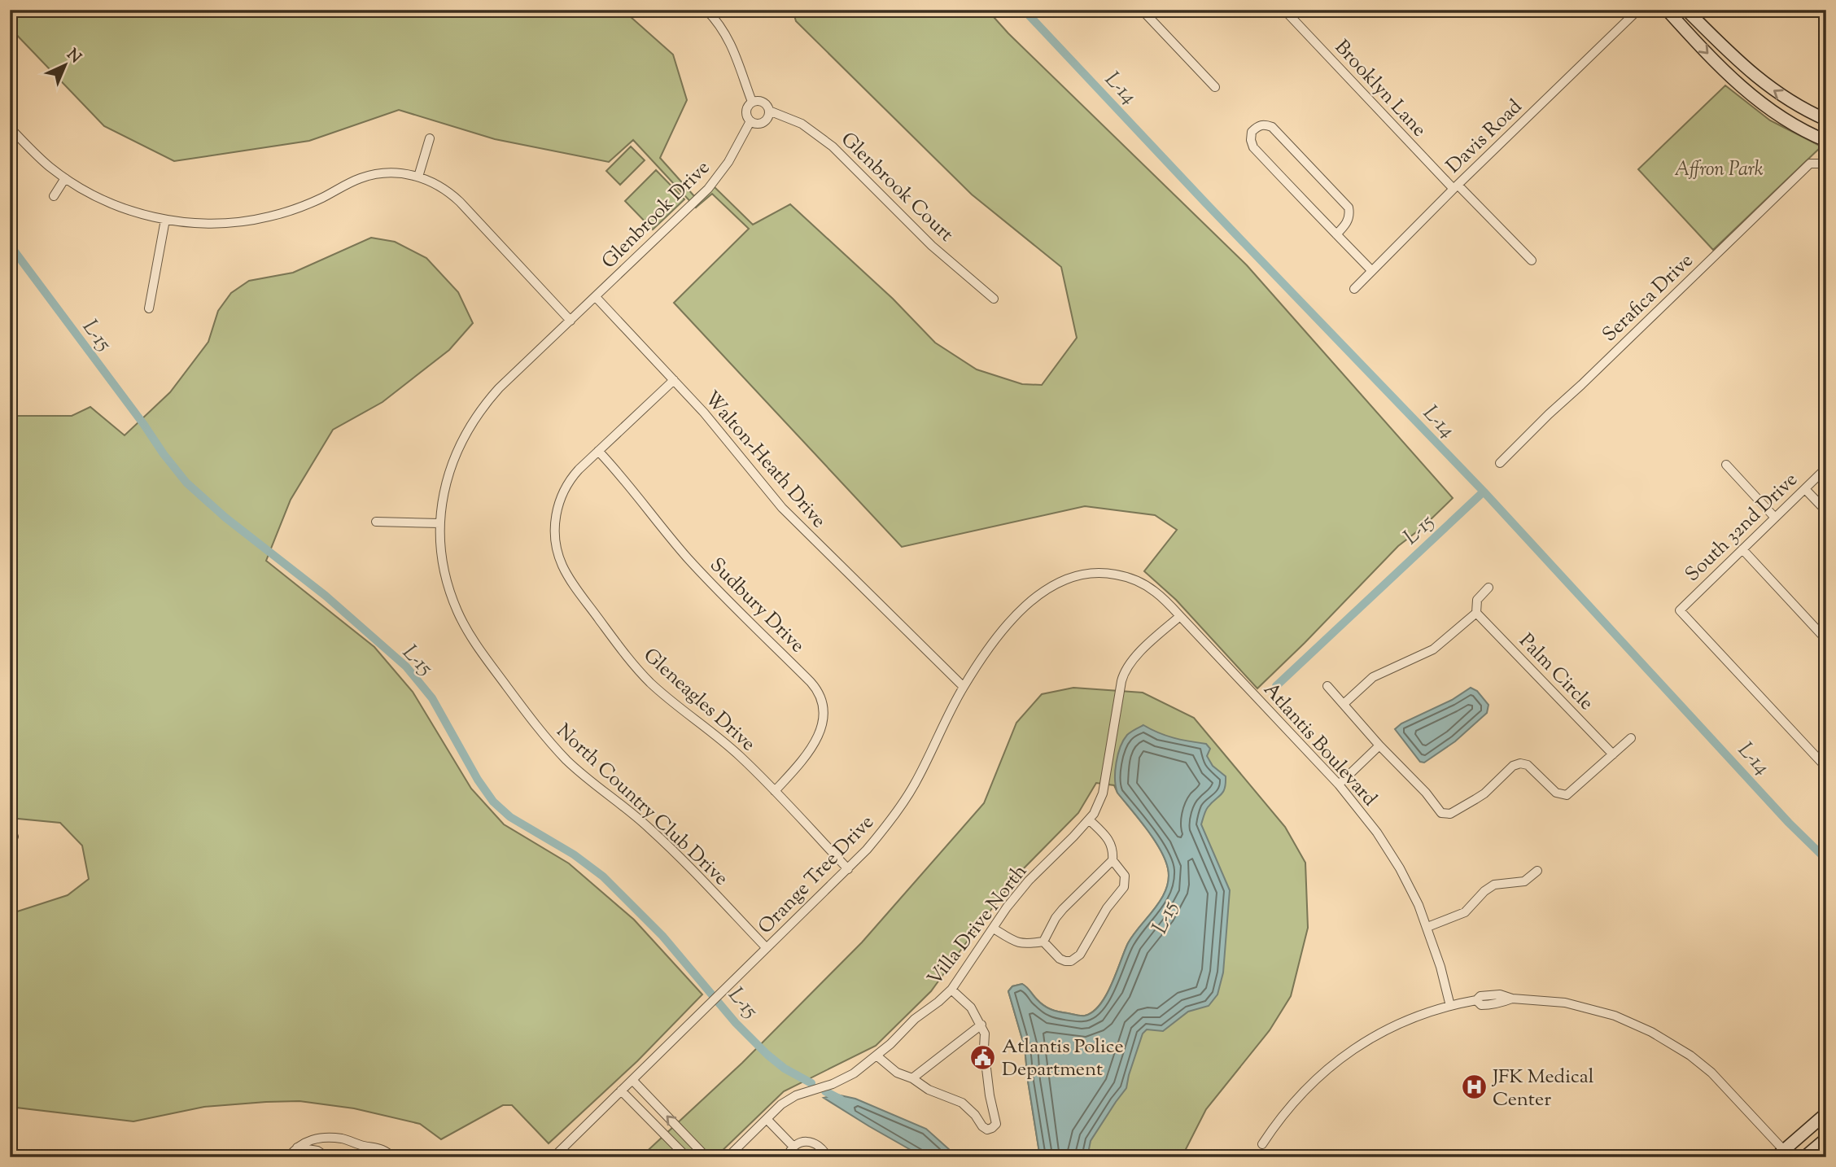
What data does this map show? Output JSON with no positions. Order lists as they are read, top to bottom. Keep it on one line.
{"streets":{"street":["Brooklyn Lane","Davis Road","Glenbrook Court","Glenbrook Drive","Serafica Drive","Walton-Heath Drive","South 32nd Drive","Sudbury Drive","Palm Circle","Gleneagles Drive","Atlantis Boulevard","North Country Club Drive","Orange Tree Drive","Villa Drive North"]},"crossings":[["Brooklyn Lane","Davis Road"],["Glenbrook Court","Glenbrook Drive"],["Glenbrook Drive","Walton-Heath Drive"],["Glenbrook Drive","North Country Club Drive"],["Walton-Heath Drive","Gleneagles Drive"],["Walton-Heath Drive","Orange Tree Drive"],["Sudbury Drive","Gleneagles Drive"],["Gleneagles Drive","Orange Tree Drive"],["Atlantis Boulevard","Orange Tree Drive"],["Atlantis Boulevard","Villa Drive North"],["North Country Club Drive","Orange Tree Drive"]],"water":["L-14","L-15"],"parks":["Affron Park"],"places":{"public building":["Atlantis Police Department"],"hospital":["JFK Medical Center"]},"north":"top right"}
